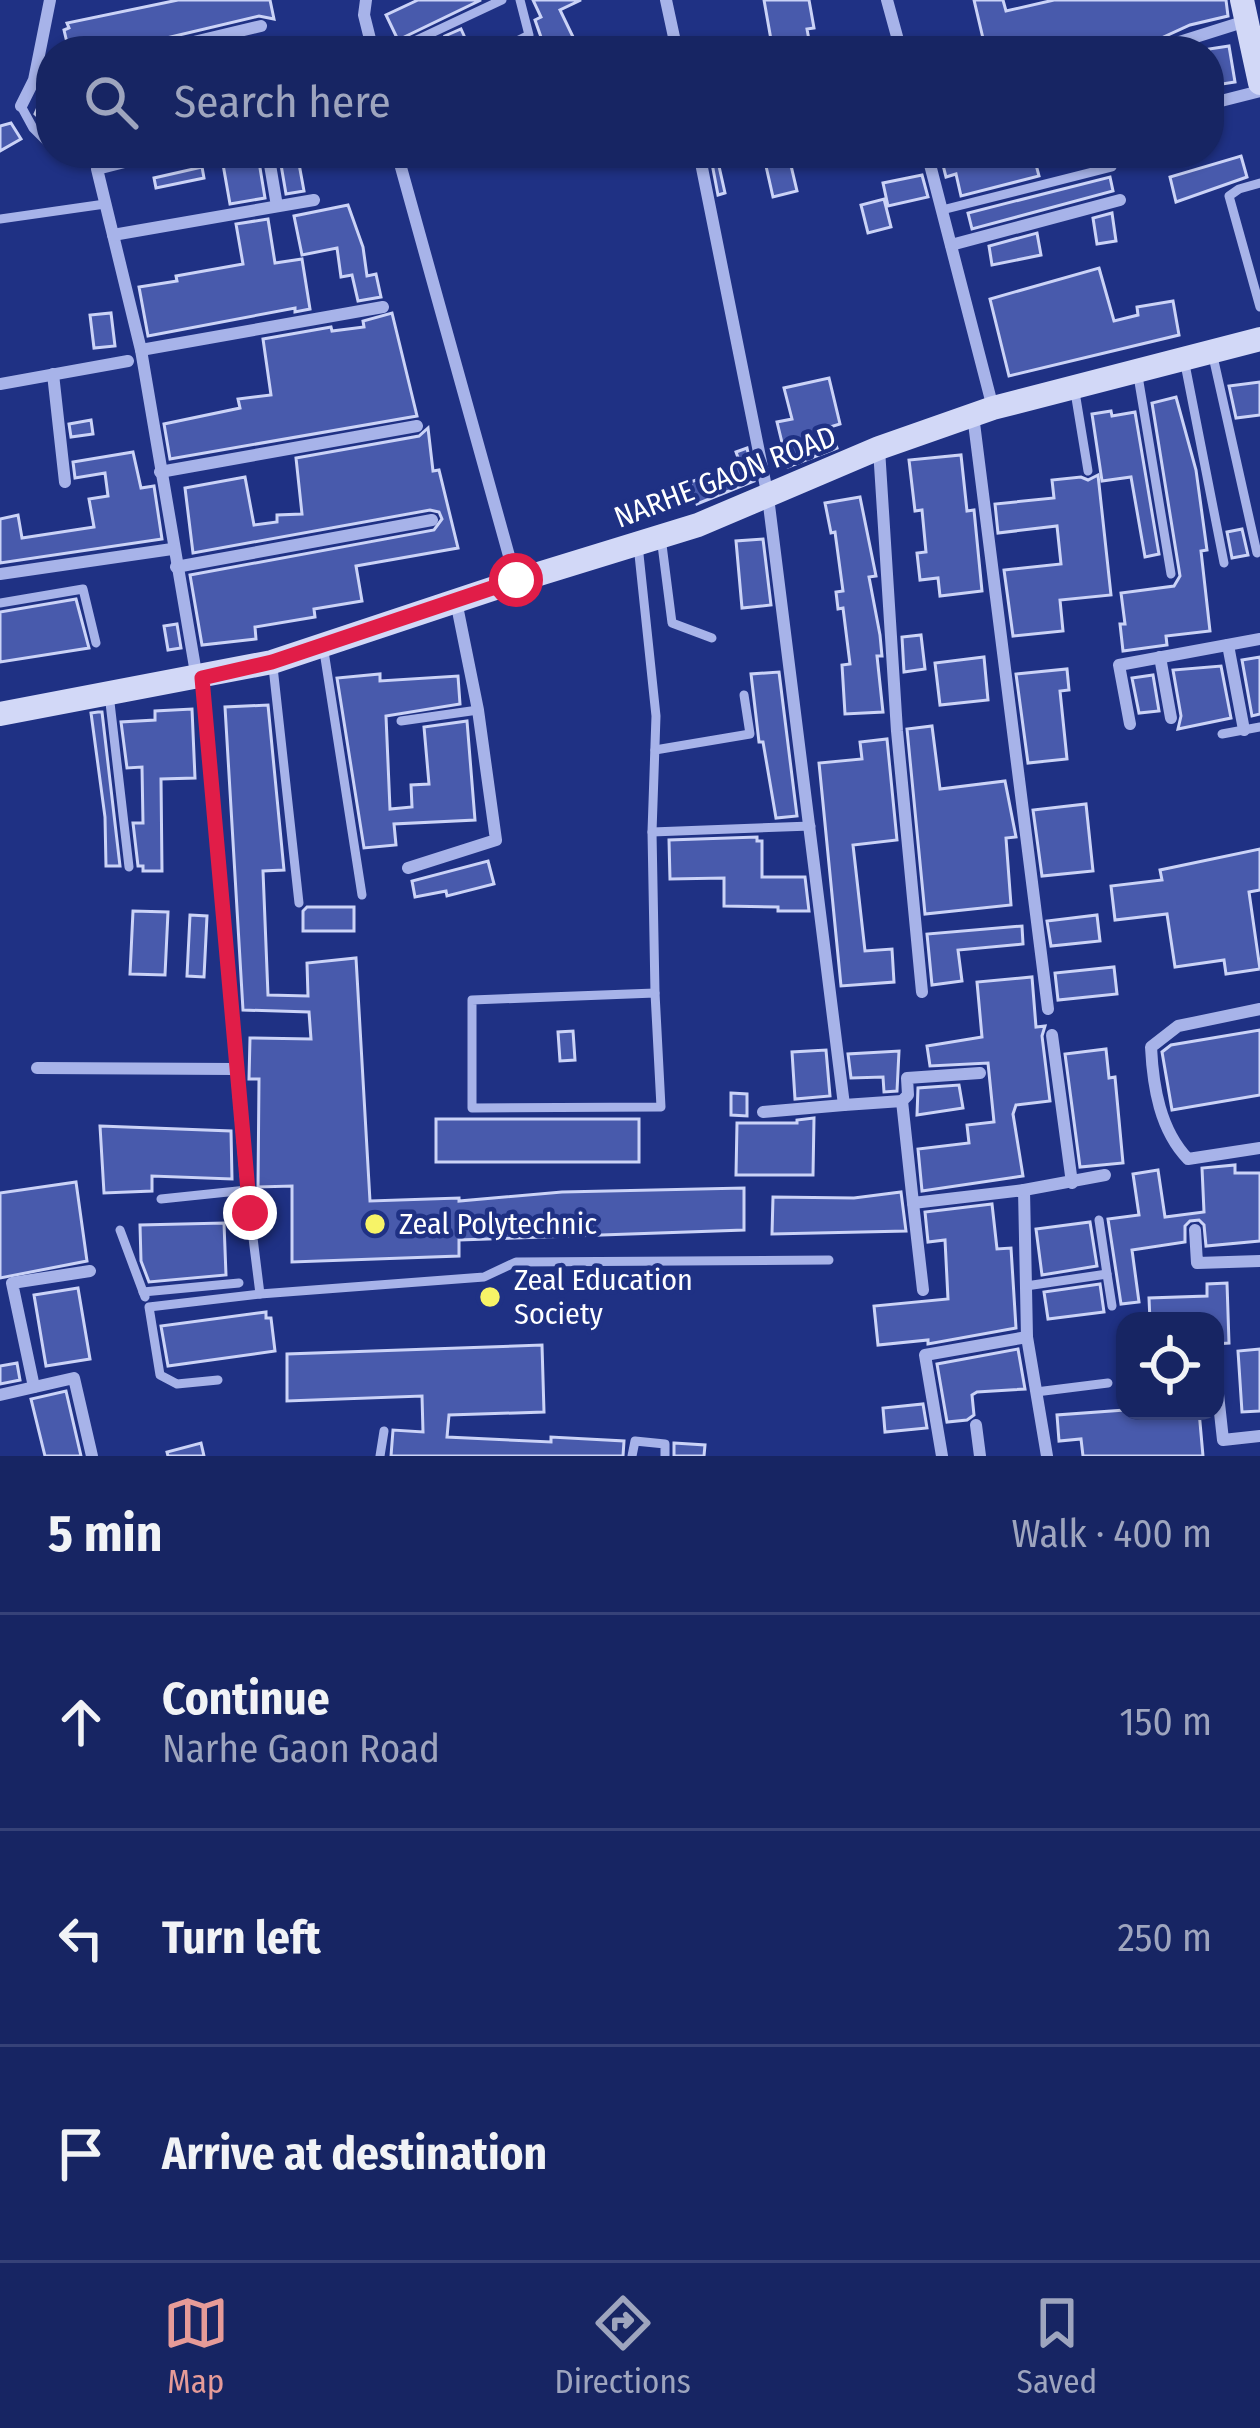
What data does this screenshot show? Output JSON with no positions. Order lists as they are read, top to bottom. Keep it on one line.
{"streets":{"street":["NARHE GAON ROAD"]},"places":["Zeal Polytechnic","Zeal Education Society"],"page":{"search":"Search here","heading":["5 min","Walk · 400 m"],"list":[["Continue","Narhe Gaon Road","150 m"],["Turn left","250 m"],"Arrive at destination"],"nav":["Map","Directions","Saved"]}}
